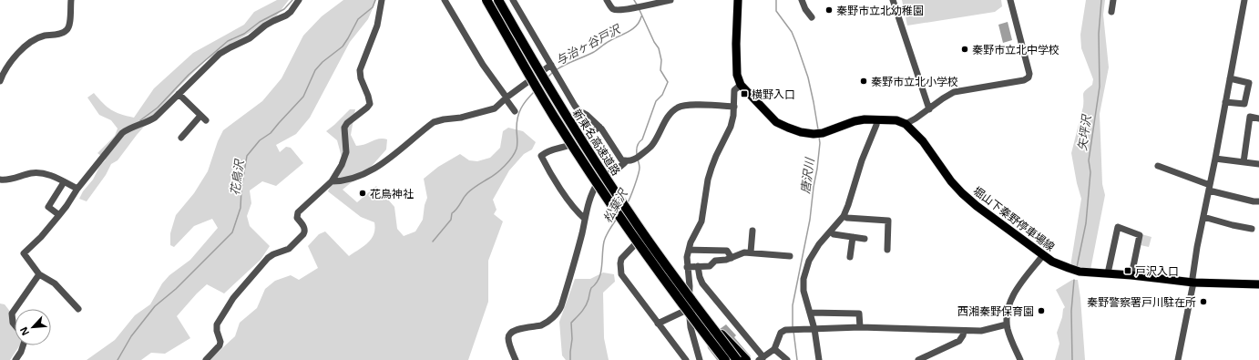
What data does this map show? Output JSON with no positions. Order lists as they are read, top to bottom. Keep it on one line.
{"streets":{"highway":["新東名高速道路"],"main road":["堀山下秦野停車場線"]},"water":["与治ヶ谷戸沢","矢坪沢","唐沢川","花鳥沢","松葉沢"],"places":{"other":["秦野市立北幼稚園","秦野市立北中学校","秦野市立北小学校","花鳥神社","秦野警察署戸川駐在所","西湘秦野保育園"],"transit":["横野入口","戸沢入口"]},"north":"bottom left"}
